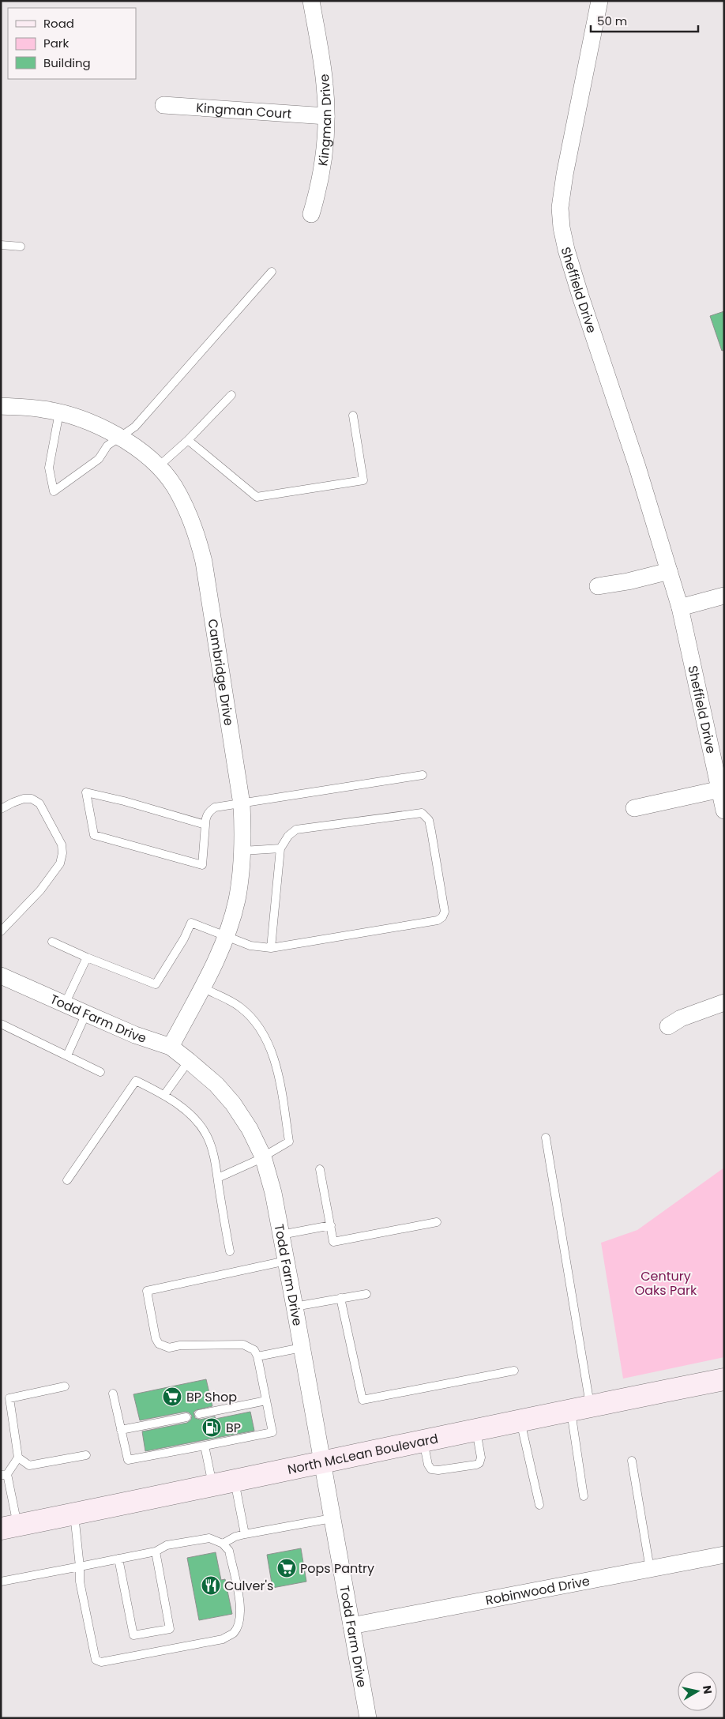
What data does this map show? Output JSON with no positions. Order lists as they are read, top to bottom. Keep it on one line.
{"streets":{"main road":["North McLean Boulevard"],"street":["Kingman Court","Kingman Drive","Sheffield Drive","Cambridge Drive","Todd Farm Drive","Robinwood Drive"]},"crossings":[["Kingman Court","Kingman Drive"],["Cambridge Drive","Todd Farm Drive"],["Todd Farm Drive","North McLean Boulevard"],["Todd Farm Drive","Robinwood Drive"]],"parks":["Century Oaks Park"],"places":{"supermarket":["BP Shop","Pops Pantry"],"fuel station":["BP"],"restaurant":["Culver's"]},"legend":["Road","Park","Building"],"scale_bar":"50 m","north":"right"}
